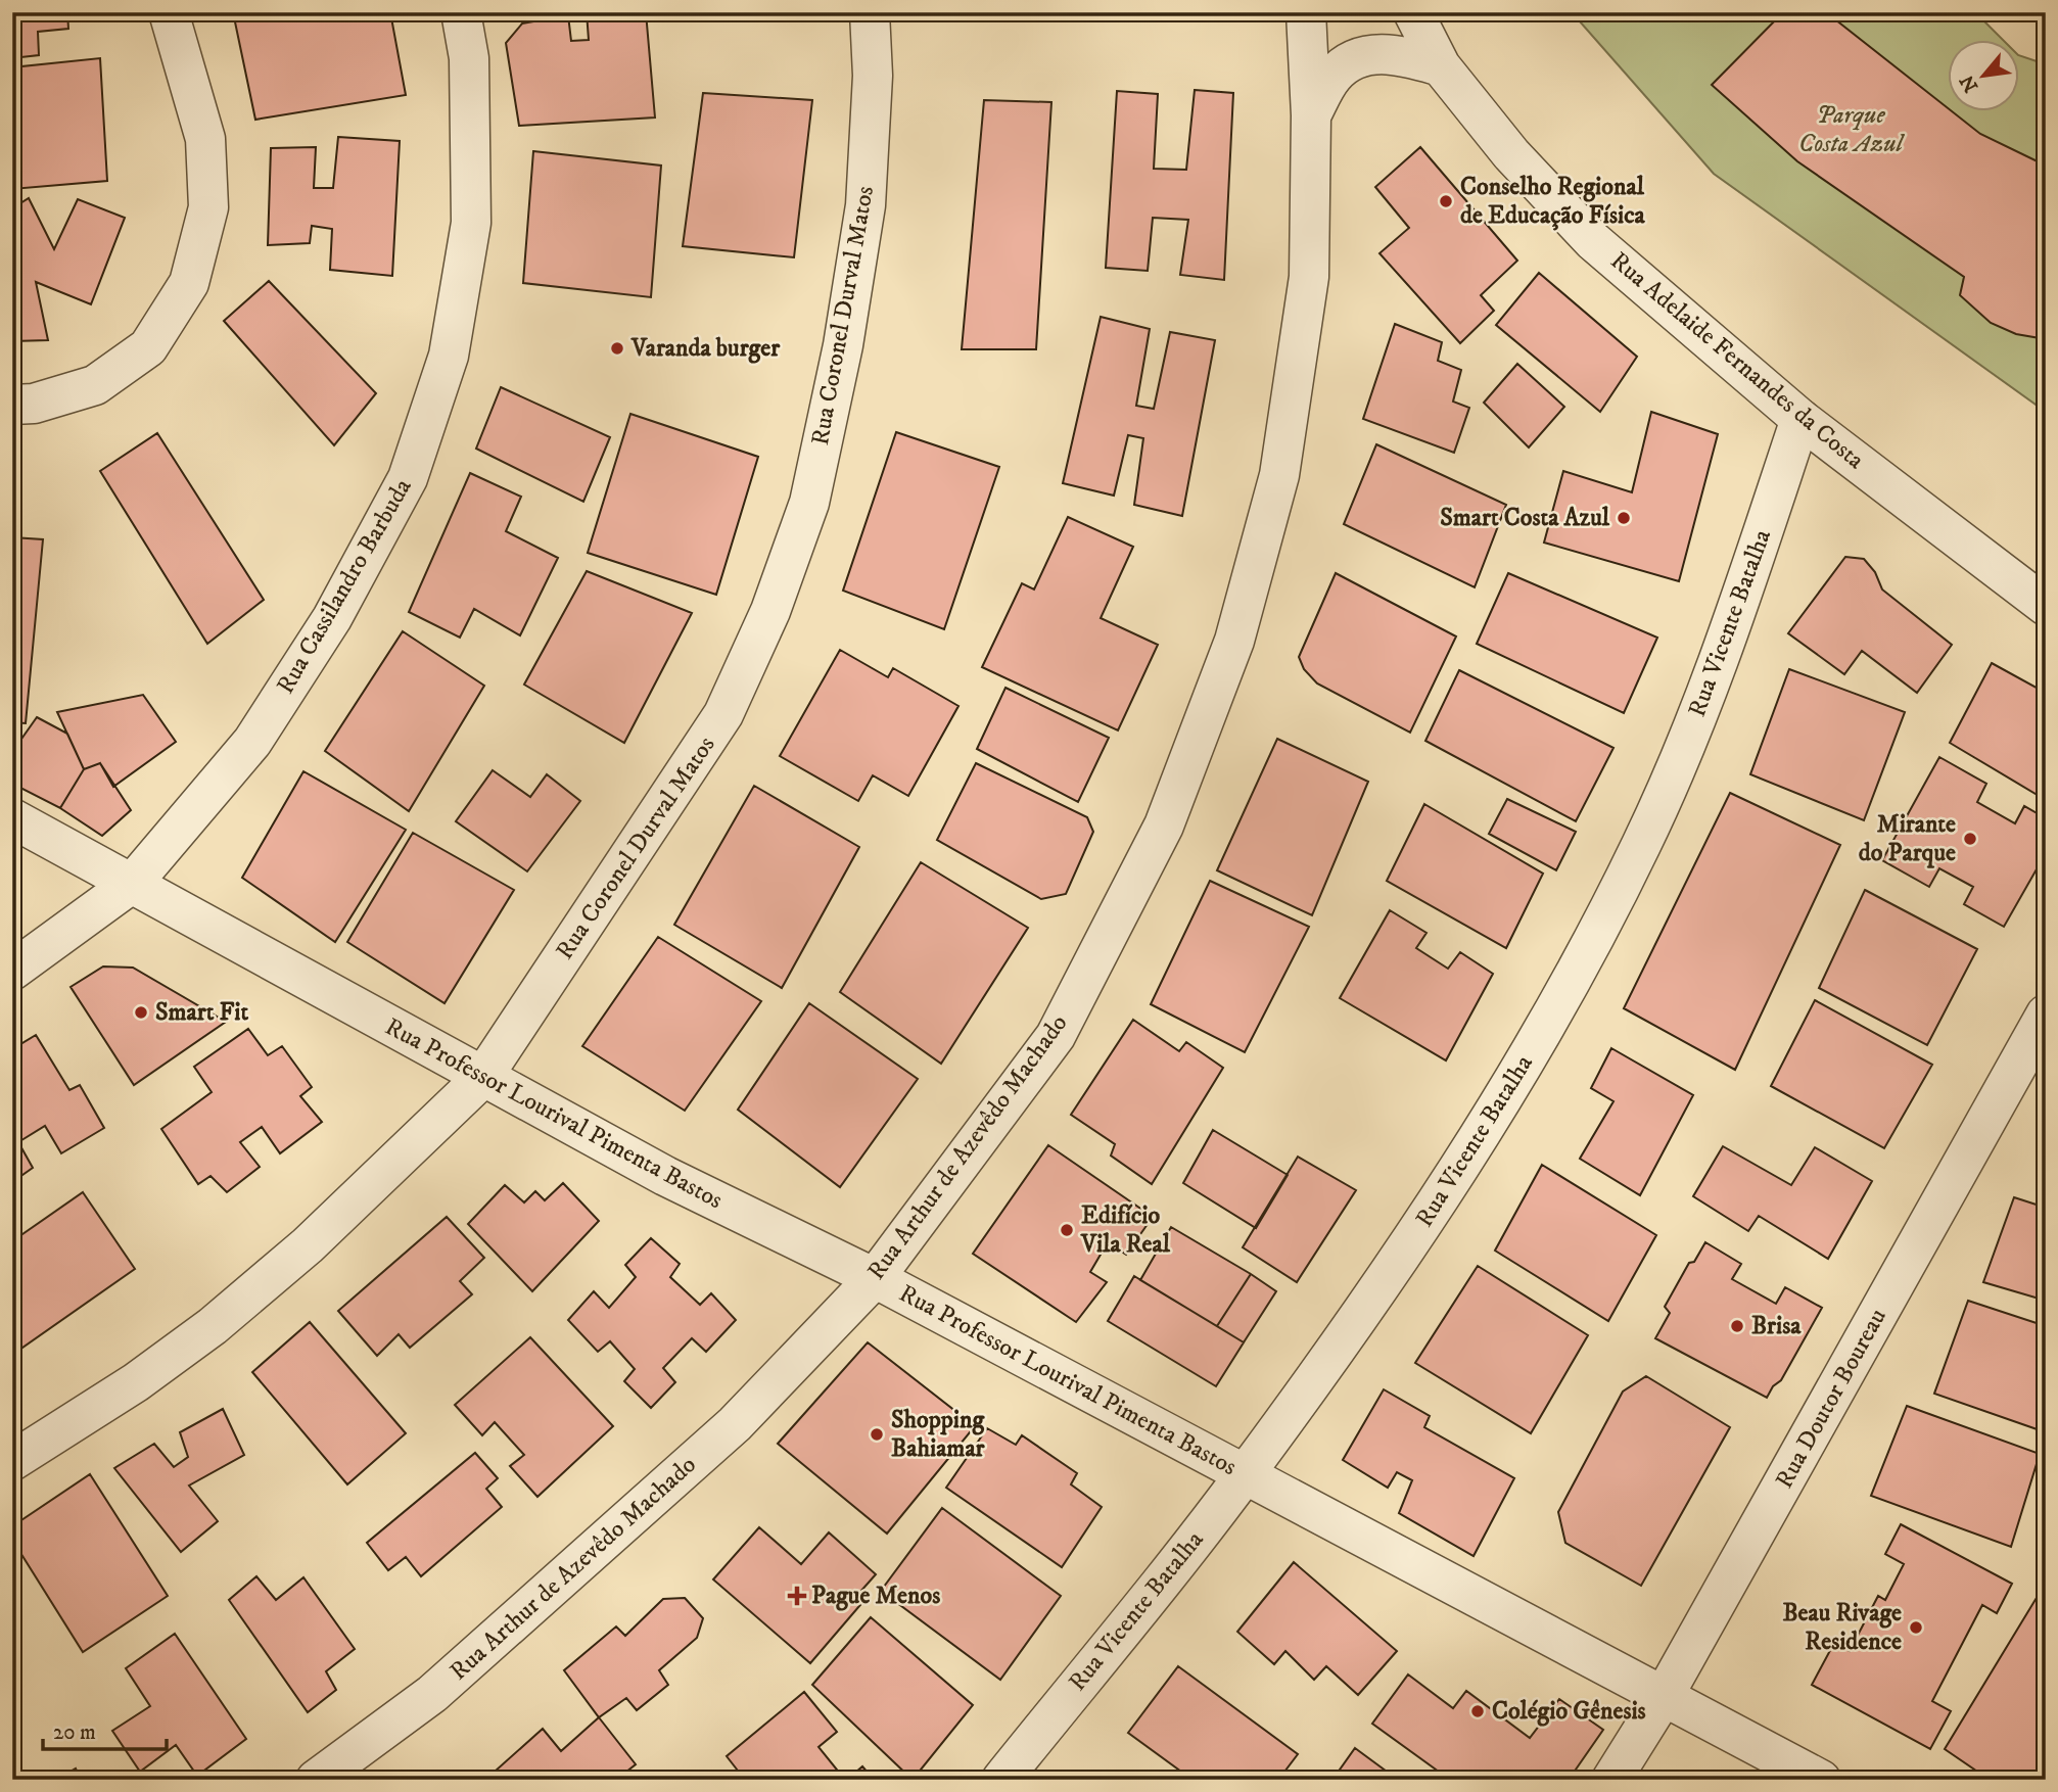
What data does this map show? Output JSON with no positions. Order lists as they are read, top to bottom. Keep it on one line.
{"streets":{"street":["Rua Coronel Durval Matos","Rua Adelaide Fernandes da Costa","Rua Cassilandro Barbuda","Rua Vicente Batalha","Rua Professor Lourival Pimenta Bastos","Rua Arthur de Azevêdo Machado","Rua Doutor Boureau"]},"crossings":[["Rua Coronel Durval Matos","Rua Professor Lourival Pimenta Bastos"],["Rua Adelaide Fernandes da Costa","Rua Vicente Batalha"],["Rua Cassilandro Barbuda","Rua Professor Lourival Pimenta Bastos"],["Rua Vicente Batalha","Rua Professor Lourival Pimenta Bastos"],["Rua Professor Lourival Pimenta Bastos","Rua Arthur de Azevêdo Machado"],["Rua Professor Lourival Pimenta Bastos","Rua Doutor Boureau"]],"parks":["Parque Costa Azul"],"places":{"other":["Conselho Regional de Educação Física","Varanda burger","Smart Costa Azul","Mirante do Parque","Smart Fit","Edifício Vila Real","Brisa","Shopping Bahiamar","Beau Rivage Residence","Colégio Gênesis"],"health":["Pague Menos"]},"scale_bar":"20 m","north":"bottom left"}
